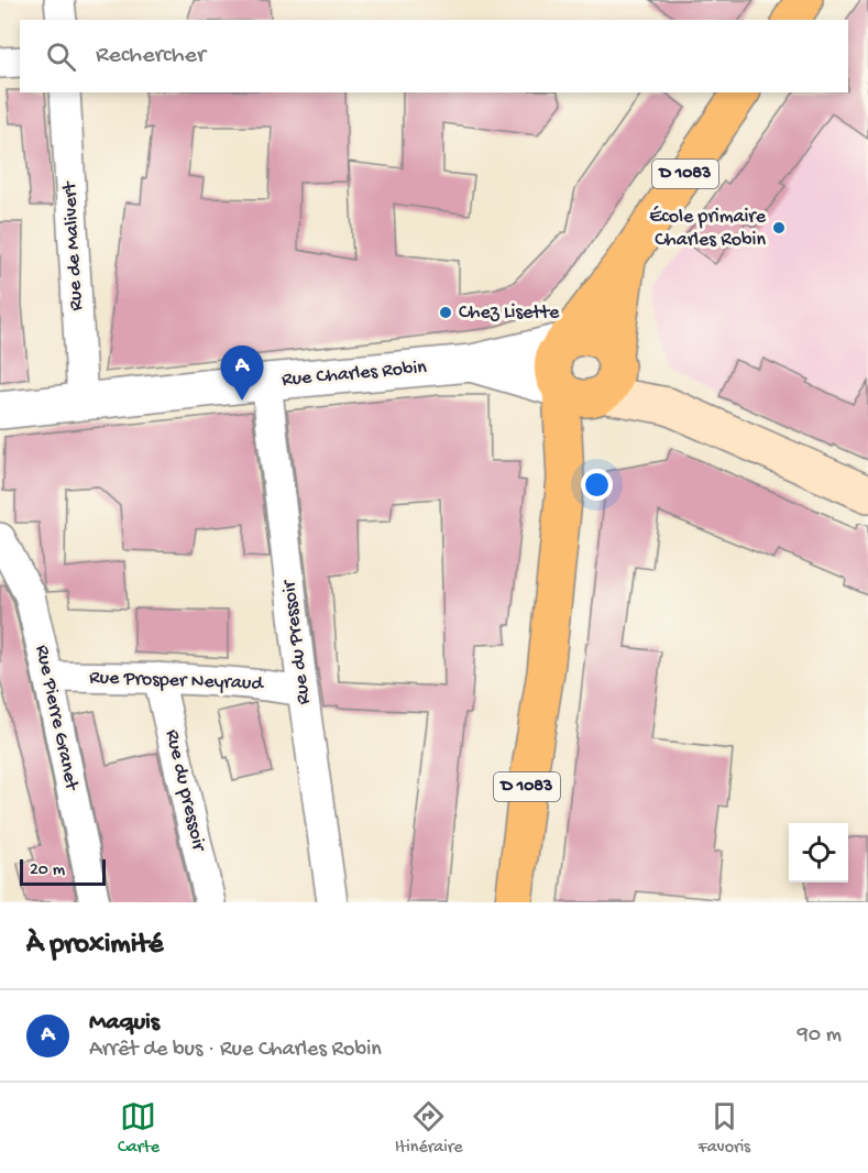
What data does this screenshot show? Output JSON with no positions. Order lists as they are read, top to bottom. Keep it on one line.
{"streets":{"main road":["D 1083"],"street":["Rue de Malivert","Rue Charles Robin","Rue du Pressoir","Rue Prosper Neyraud","Rue Pierre Granet","Rue du pressoir"]},"crossings":[["Rue de Malivert","Rue Charles Robin"],["Rue Charles Robin","Rue du Pressoir"],["Rue du Pressoir","Rue Prosper Neyraud"],["Rue Prosper Neyraud","Rue Pierre Granet"],["Rue Prosper Neyraud","Rue du pressoir"]],"places":["École primaire Charles Robin","Chez Lisette"],"scale_bar":"20 m","page":{"search":"Rechercher","pins":"A","scale":"20 m","heading":"À proximité","list":[{"mark":"A","name":"Maquis","note":"Arrêt de bus · Rue Charles Robin","value":"90 m"}],"nav":["Carte","Itinéraire","Favoris"]}}
